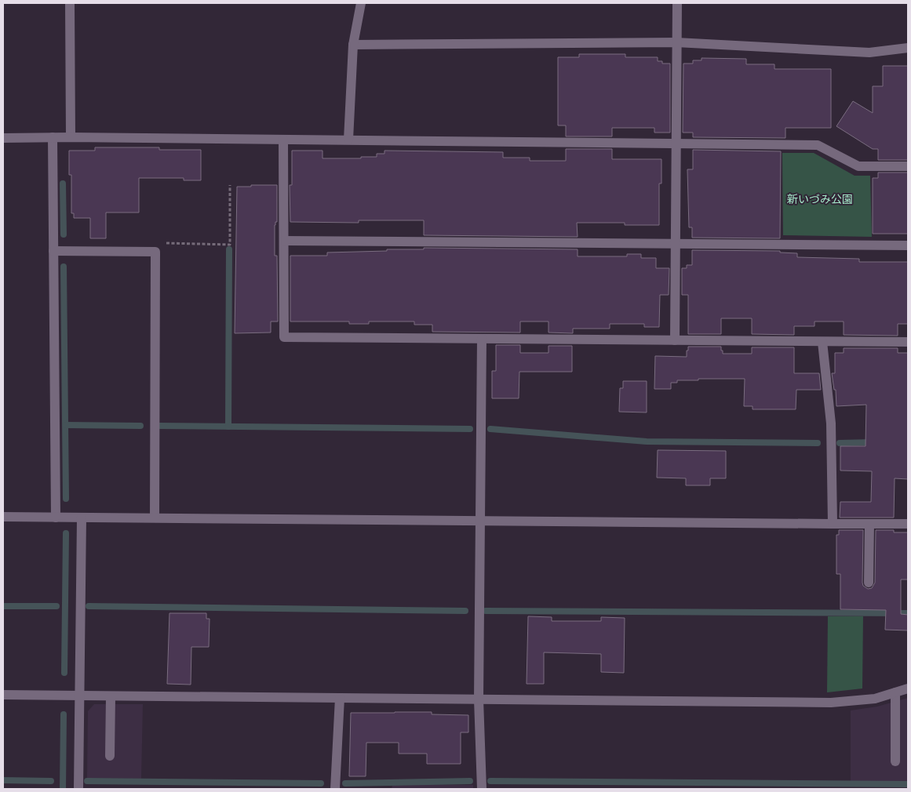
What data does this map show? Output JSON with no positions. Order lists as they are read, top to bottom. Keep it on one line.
{"parks":["新いづみ公園"]}
